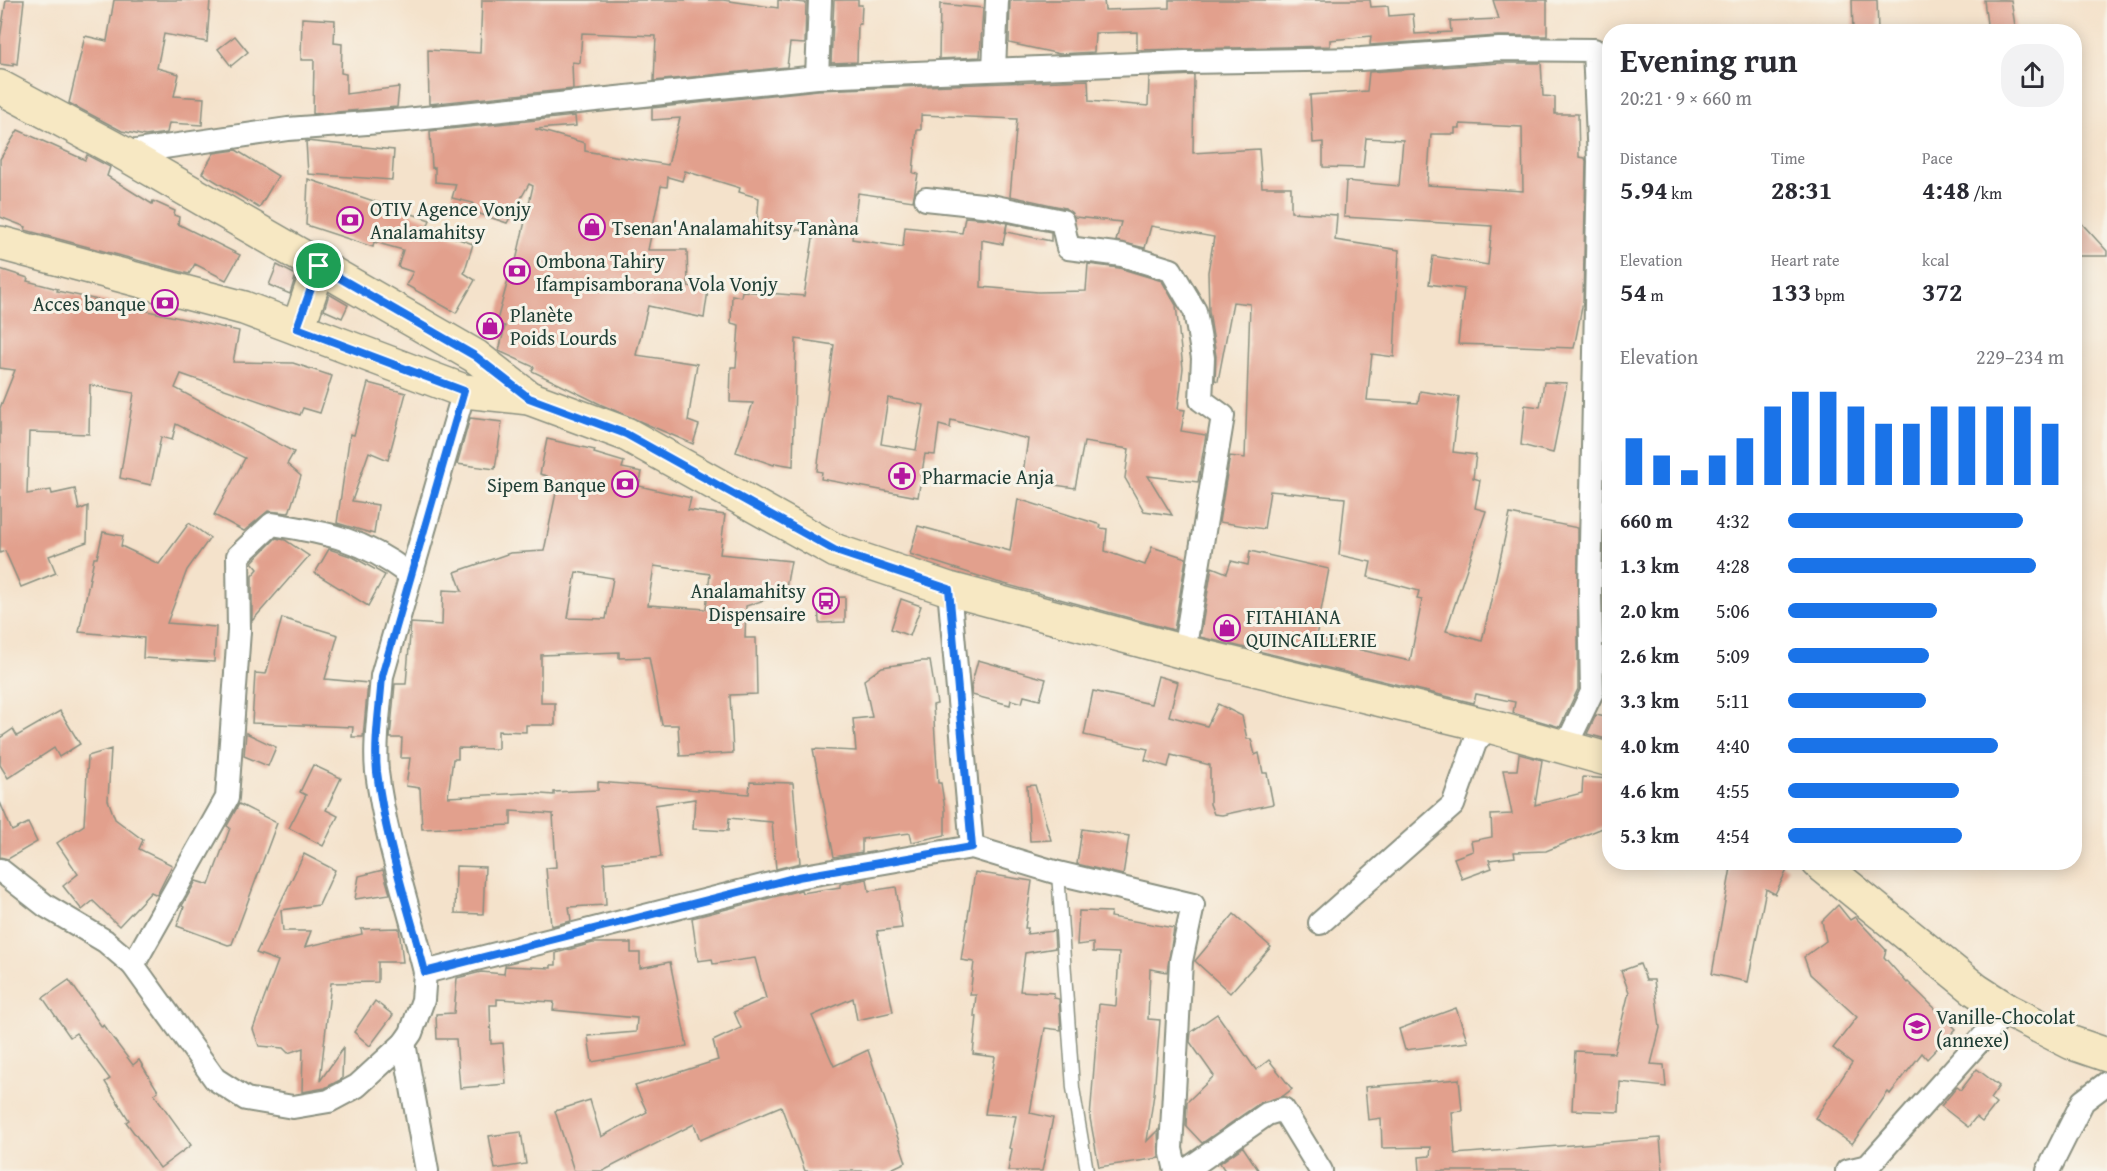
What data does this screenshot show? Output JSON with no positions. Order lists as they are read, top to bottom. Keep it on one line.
{"places":{"bank":["OTIV Agence Vonjy Analamahitsy","Ombona Tahiry Ifampisamborana Vola Vonjy","Acces banque","Sipem Banque"],"shop":["Tsenan'Analamahitsy Tanàna","Planète Poids Lourds","FITAHIANA QUINCAILLERIE"],"pharmacy":["Pharmacie Anja"],"bus stop":["Analamahitsy Dispensaire"],"school or university":["Vanille-Chocolat (annexe)"]},"page":{"heading":["Evening run","20:21 · 9 × 660 m"],"stats":[["Distance","5.94 km"],["Time","28:31"],["Pace","4:48 /km"],["Elevation","54 m"],["Heart rate","133 bpm"],["kcal","372"]],"chart":["Elevation","229–234 m"],"list":[{"name":"660 m","note":"4:32"},{"name":"1.3 km","note":"4:28"},{"name":"2.0 km","note":"5:06"},{"name":"2.6 km","note":"5:09"},{"name":"3.3 km","note":"5:11"},{"name":"4.0 km","note":"4:40"},{"name":"4.6 km","note":"4:55"},{"name":"5.3 km","note":"4:54"}]}}
